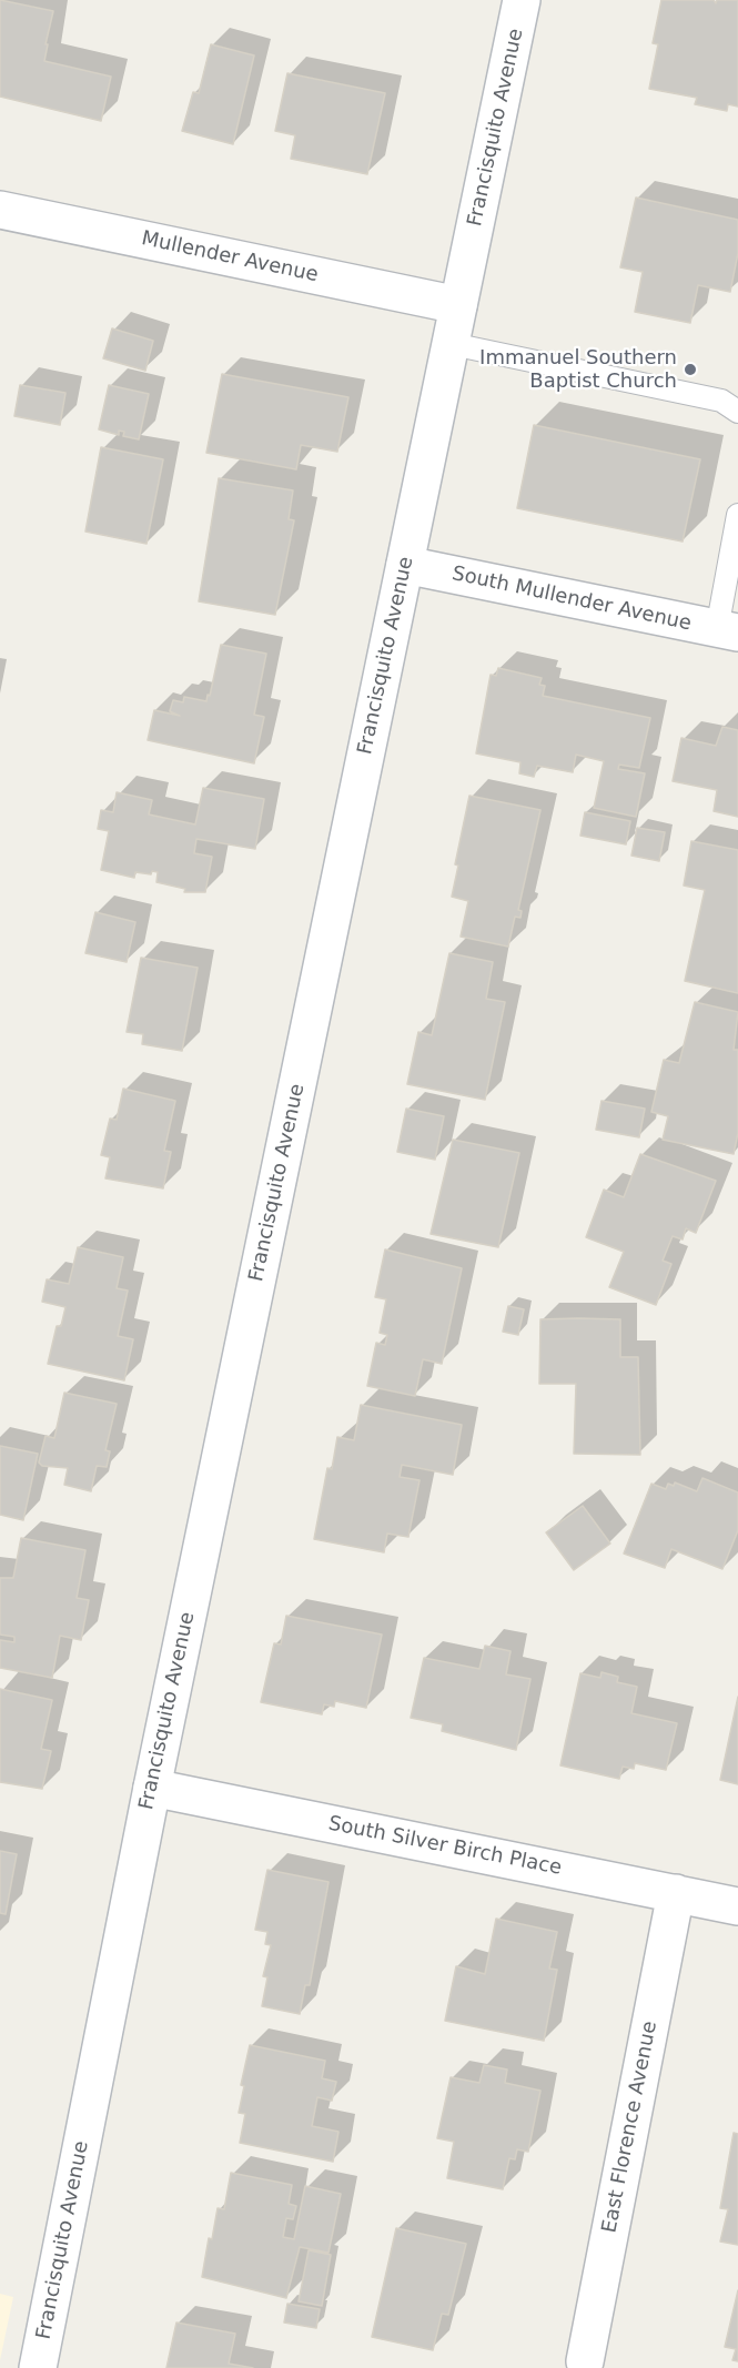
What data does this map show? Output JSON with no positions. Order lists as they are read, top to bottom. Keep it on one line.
{"streets":{"street":["Francisquito Avenue","Mullender Avenue","South Mullender Avenue","South Silver Birch Place","East Florence Avenue"]},"crossings":[["Francisquito Avenue","Mullender Avenue"],["Francisquito Avenue","South Mullender Avenue"],["Francisquito Avenue","South Silver Birch Place"],["South Silver Birch Place","East Florence Avenue"]],"places":["Immanuel Southern Baptist Church"]}
